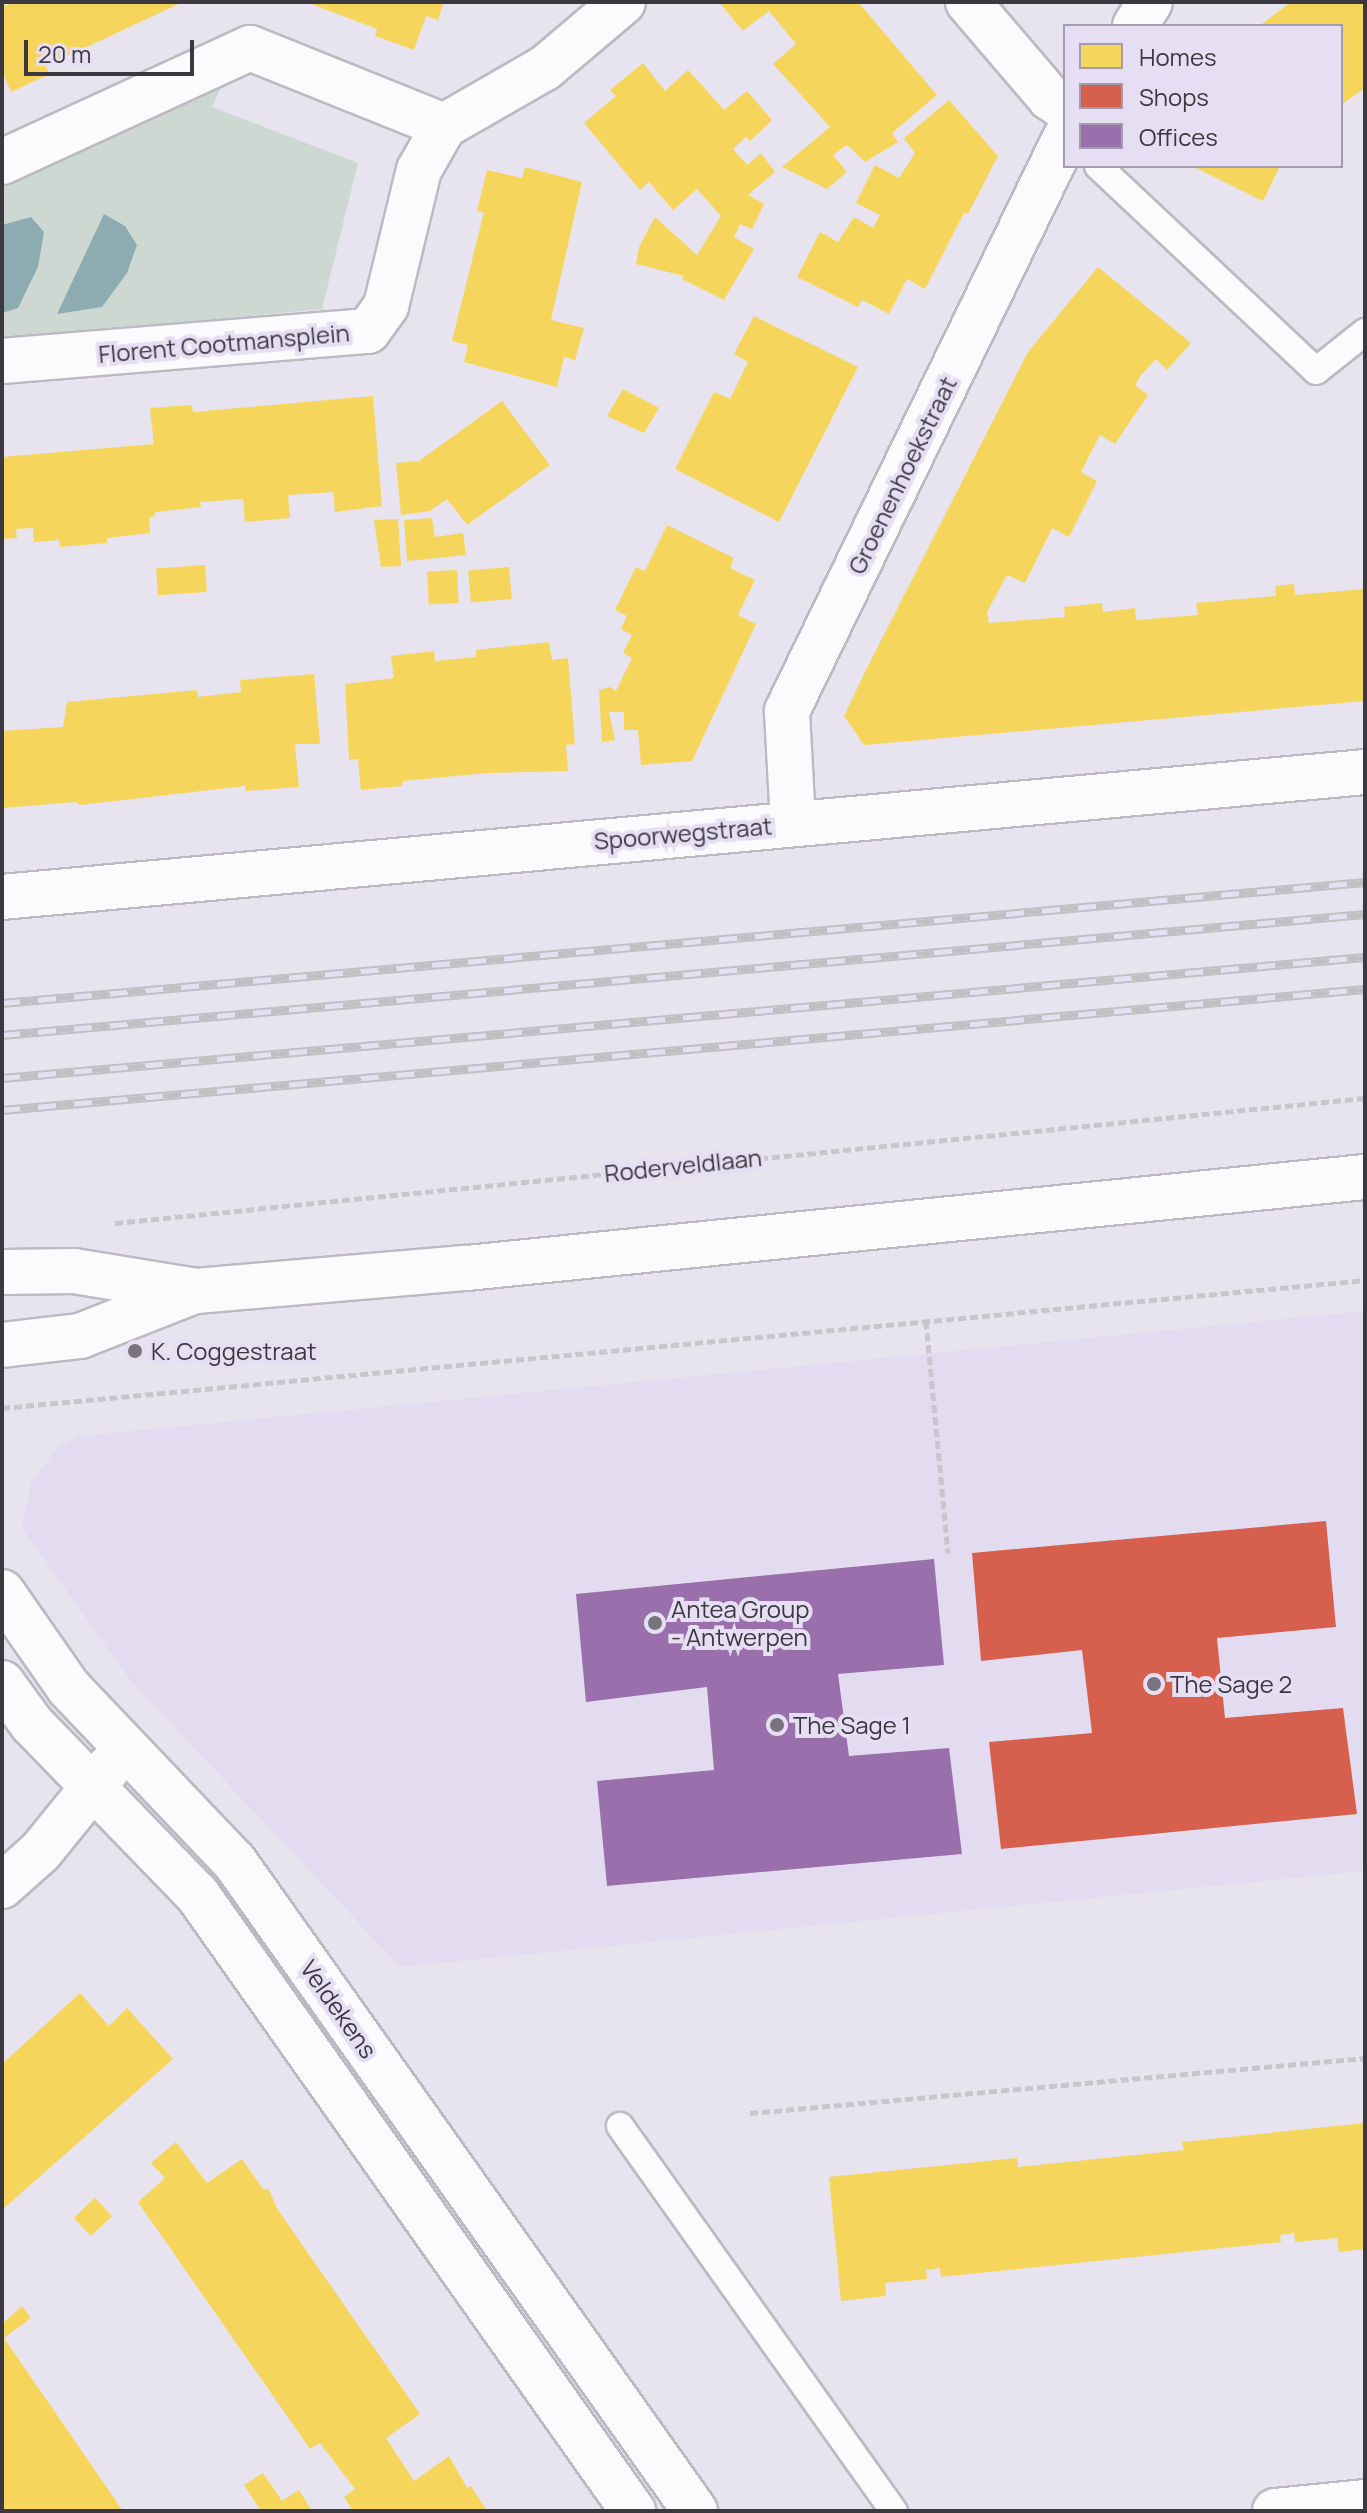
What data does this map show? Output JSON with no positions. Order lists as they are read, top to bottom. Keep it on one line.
{"streets":{"street":["Florent Cootmansplein","Groenenhoekstraat","Spoorwegstraat","Veldekens"],"path":["Roderveldlaan"]},"crossings":[["Groenenhoekstraat","Spoorwegstraat"]],"places":["K. Coggestraat","Antea Group - Antwerpen","The Sage 2","The Sage 1"],"legend":["Homes","Shops","Offices"],"scale_bar":"20 m"}
